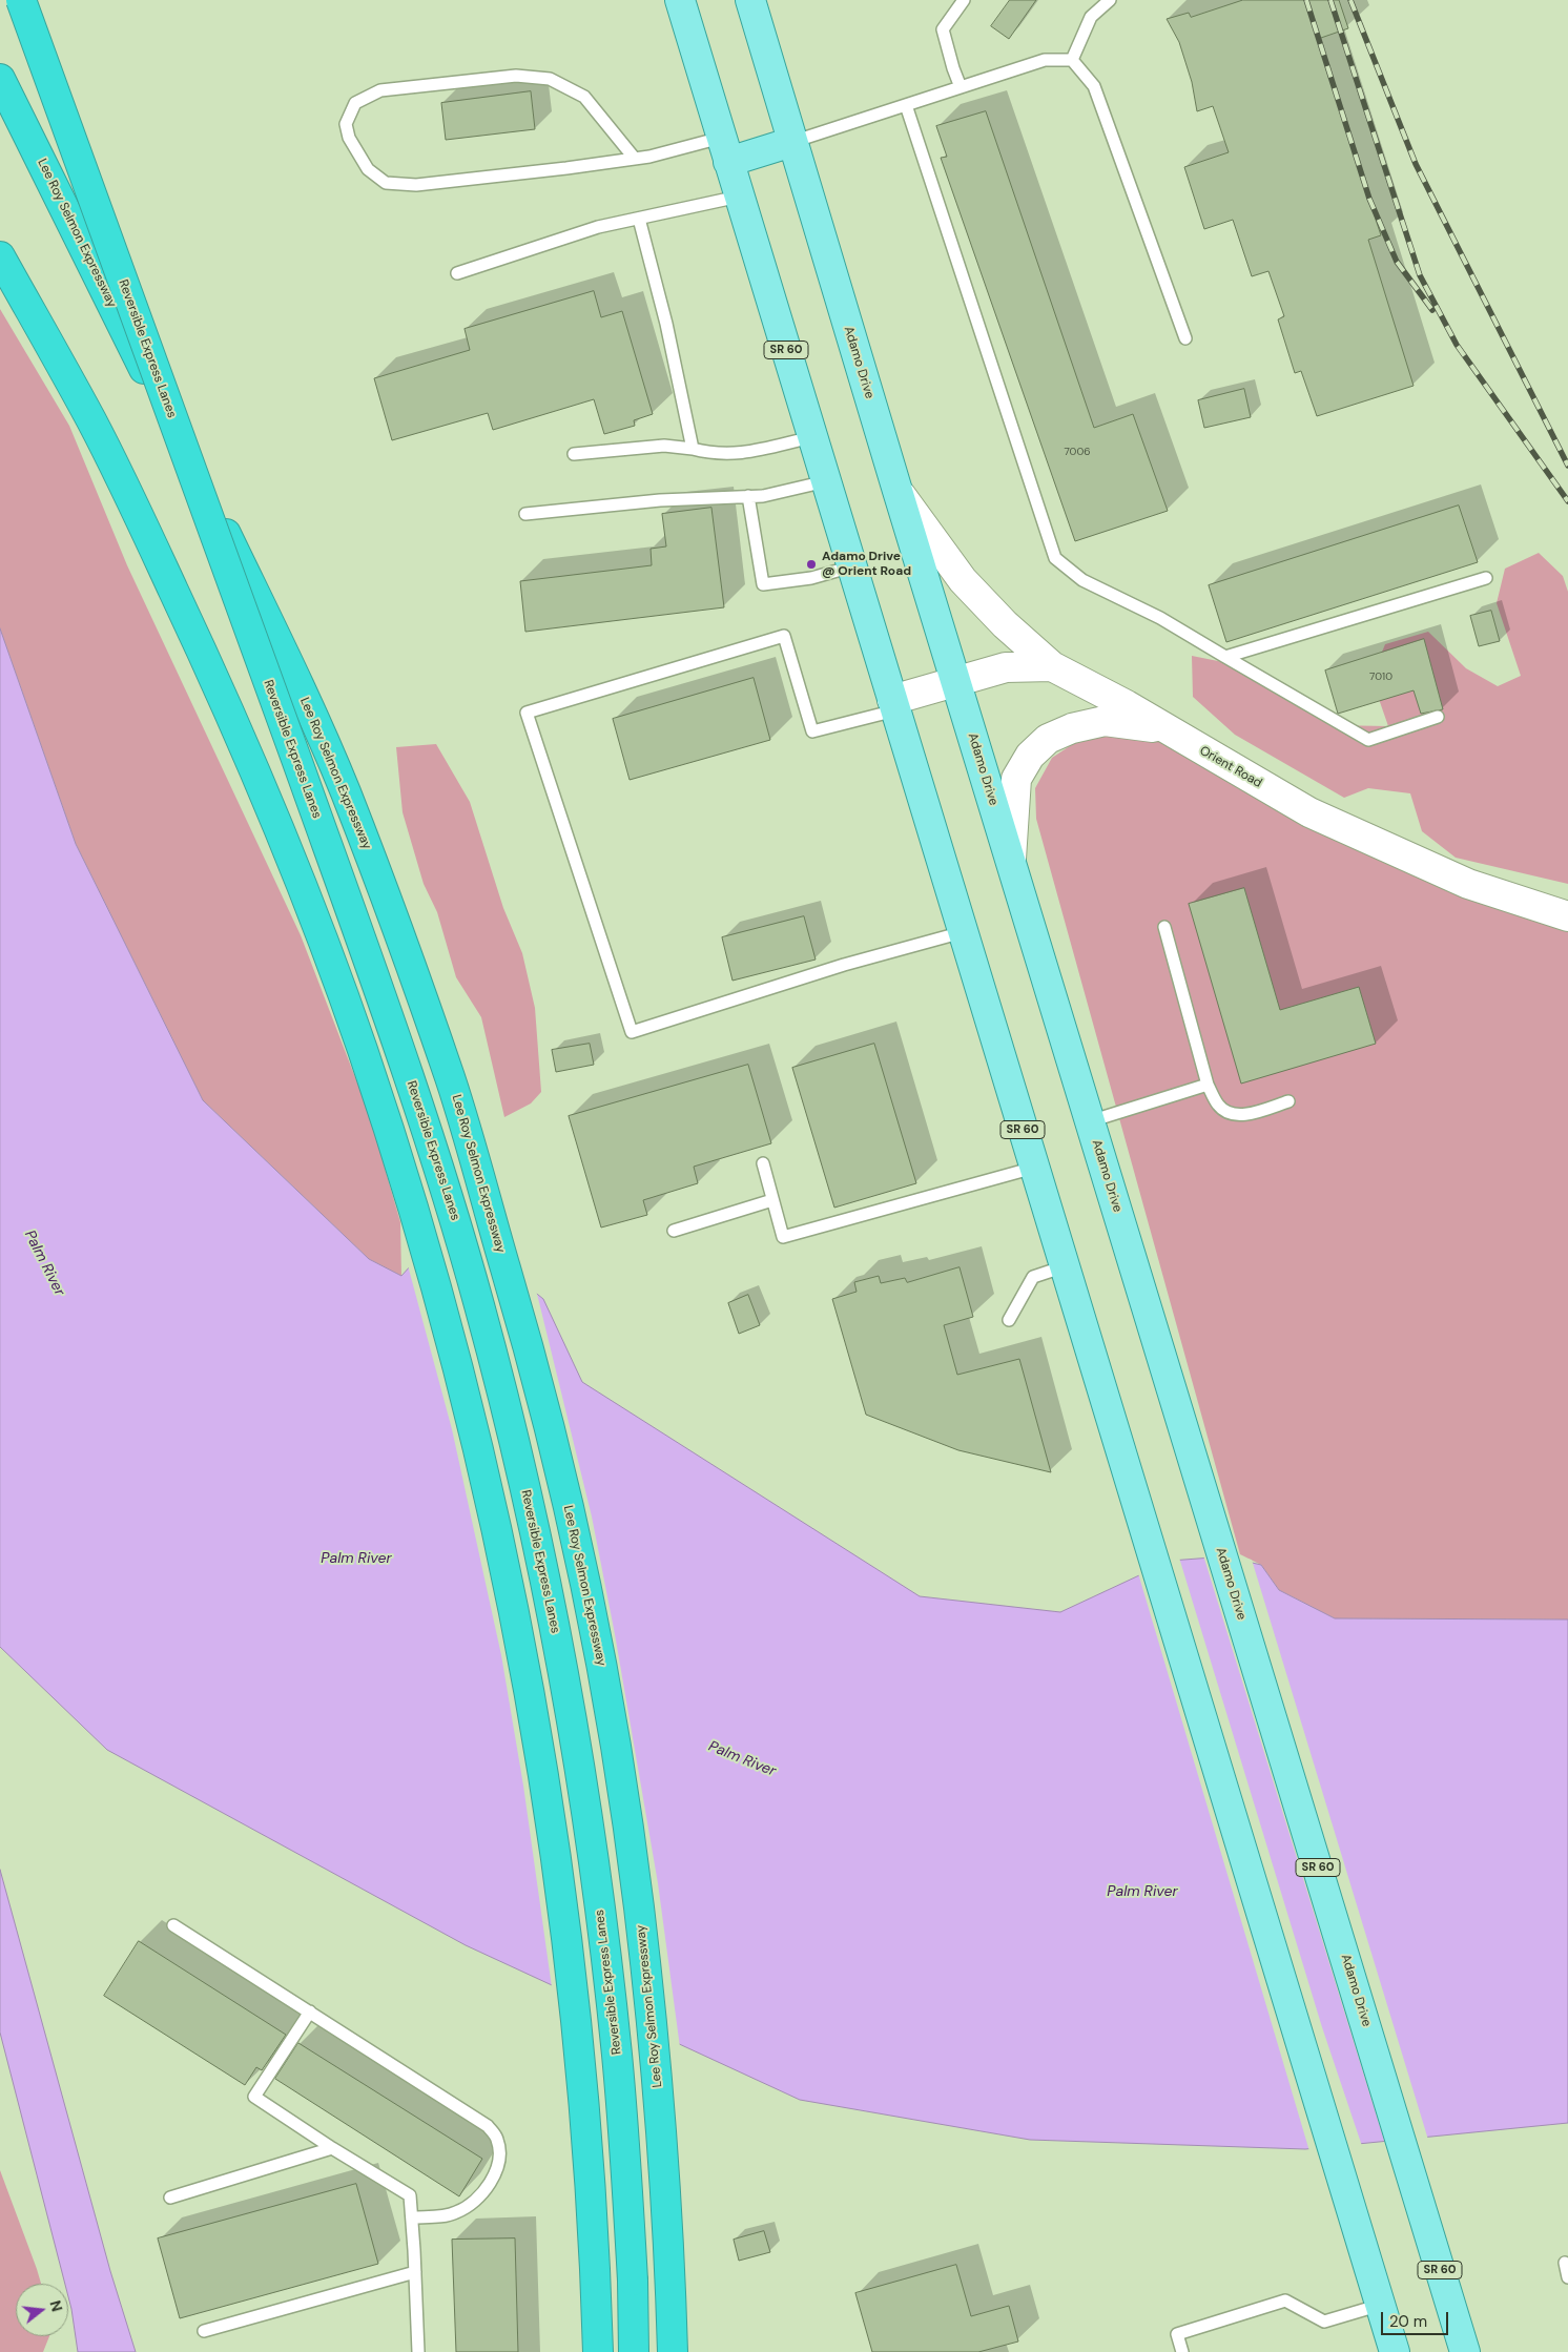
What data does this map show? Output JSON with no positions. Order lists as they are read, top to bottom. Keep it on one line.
{"streets":{"highway":["Lee Roy Selmon Expressway","Reversible Express Lanes"],"main road":["SR 60","Adamo Drive"],"street":["Orient Road"]},"crossings":[["Adamo Drive","Orient Road"]],"water":["Palm River"],"places":["Adamo Drive @ Orient Road"],"house_numbers":["7006","7010"],"scale_bar":"20 m","north":"right"}
